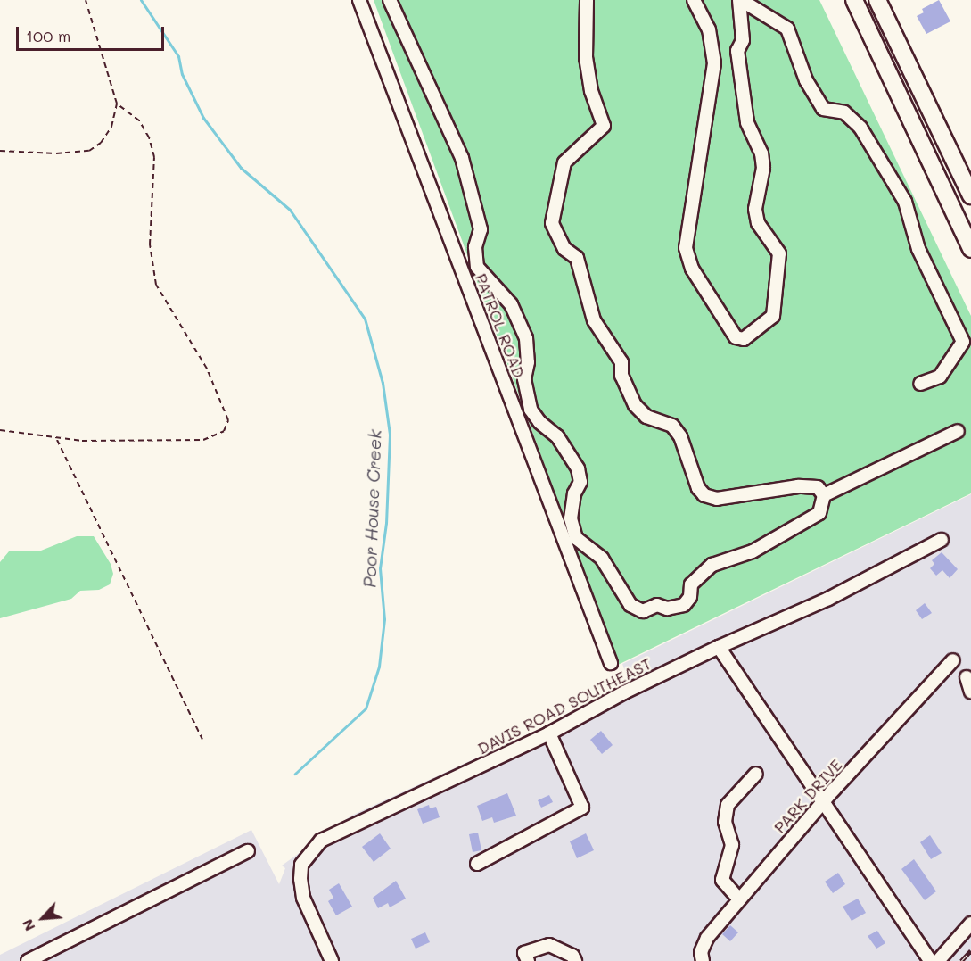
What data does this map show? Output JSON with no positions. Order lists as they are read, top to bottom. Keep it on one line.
{"streets":{"street":["PATROL ROAD","DAVIS ROAD SOUTHEAST","PARK DRIVE"]},"water":["Poor House Creek"],"scale_bar":"100 m","north":"bottom left"}
